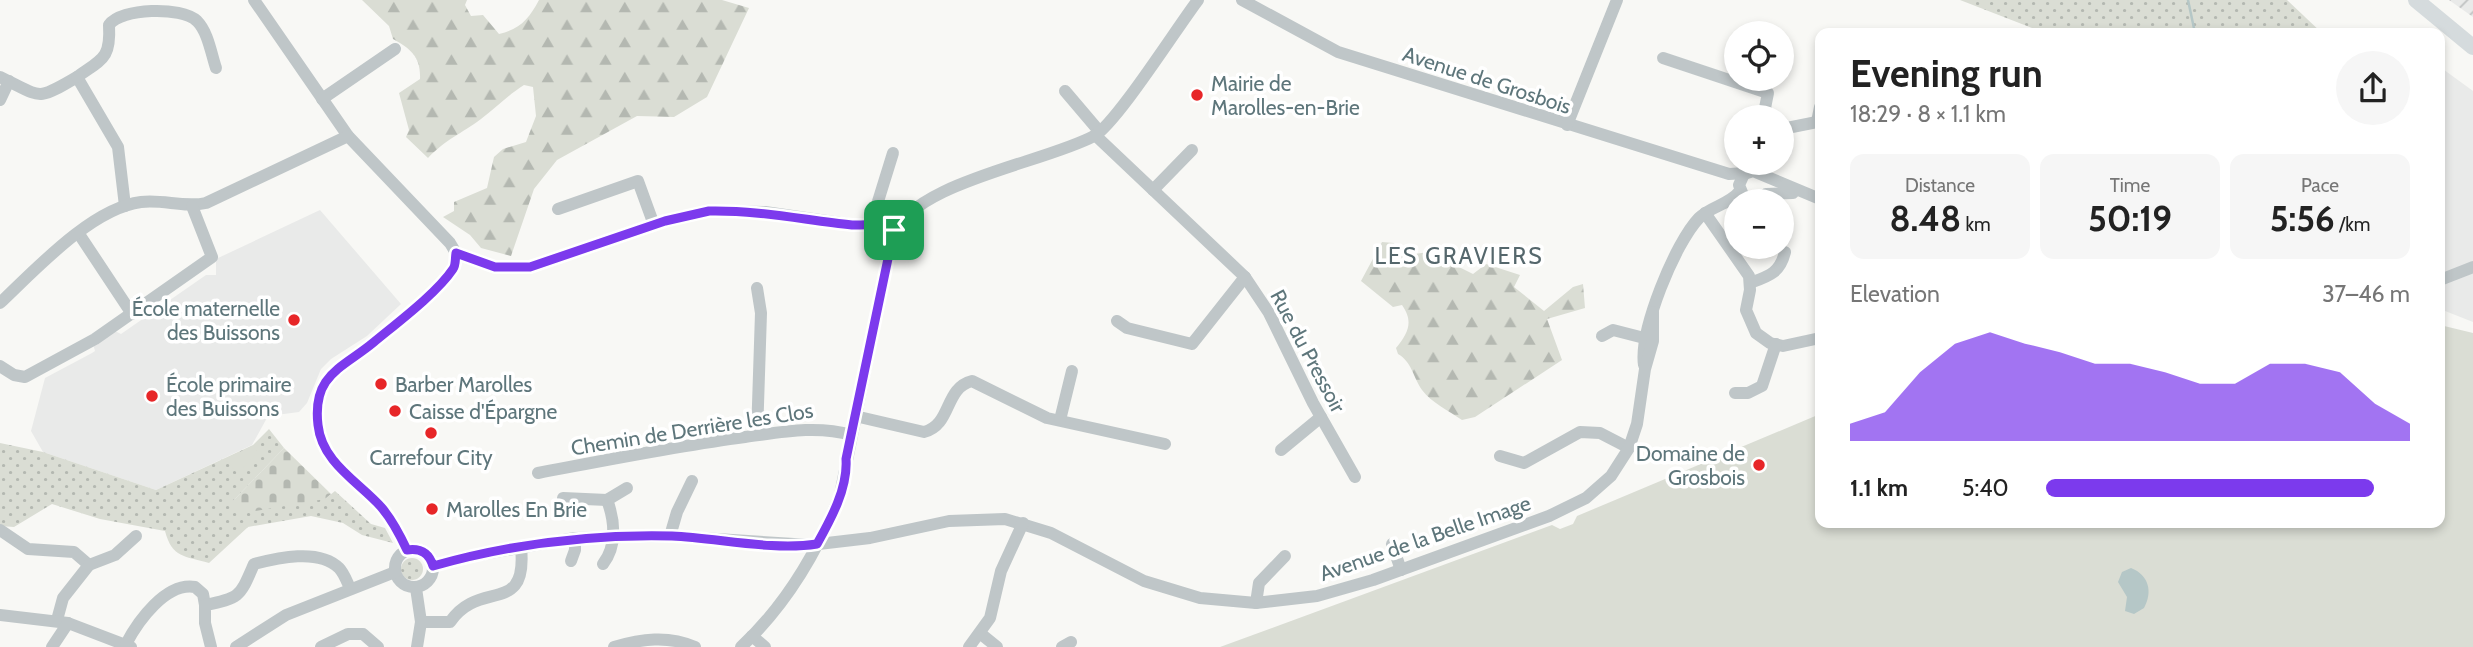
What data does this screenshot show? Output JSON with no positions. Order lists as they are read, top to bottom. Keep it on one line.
{"streets":{"street":["Avenue de Grosbois","Rue du Pressoir","Chemin de Derrière les Clos","Avenue de la Belle Image"]},"districts":["LES GRAVIERS"],"places":["Mairie de Marolles-en-Brie","École maternelle des Buissons","Barber Marolles","École primaire des Buissons","Caisse d'Épargne","Carrefour City","Domaine de Grosbois","Marolles En Brie"],"page":{"map_buttons":["+","−"],"heading":["Evening run","18:29 · 8 × 1.1 km"],"stats":[["Distance","8.48 km"],["Time","50:19"],["Pace","5:56 /km"]],"chart":["Elevation","37–46 m"],"list":[{"name":"1.1 km","note":"5:40"}]}}
